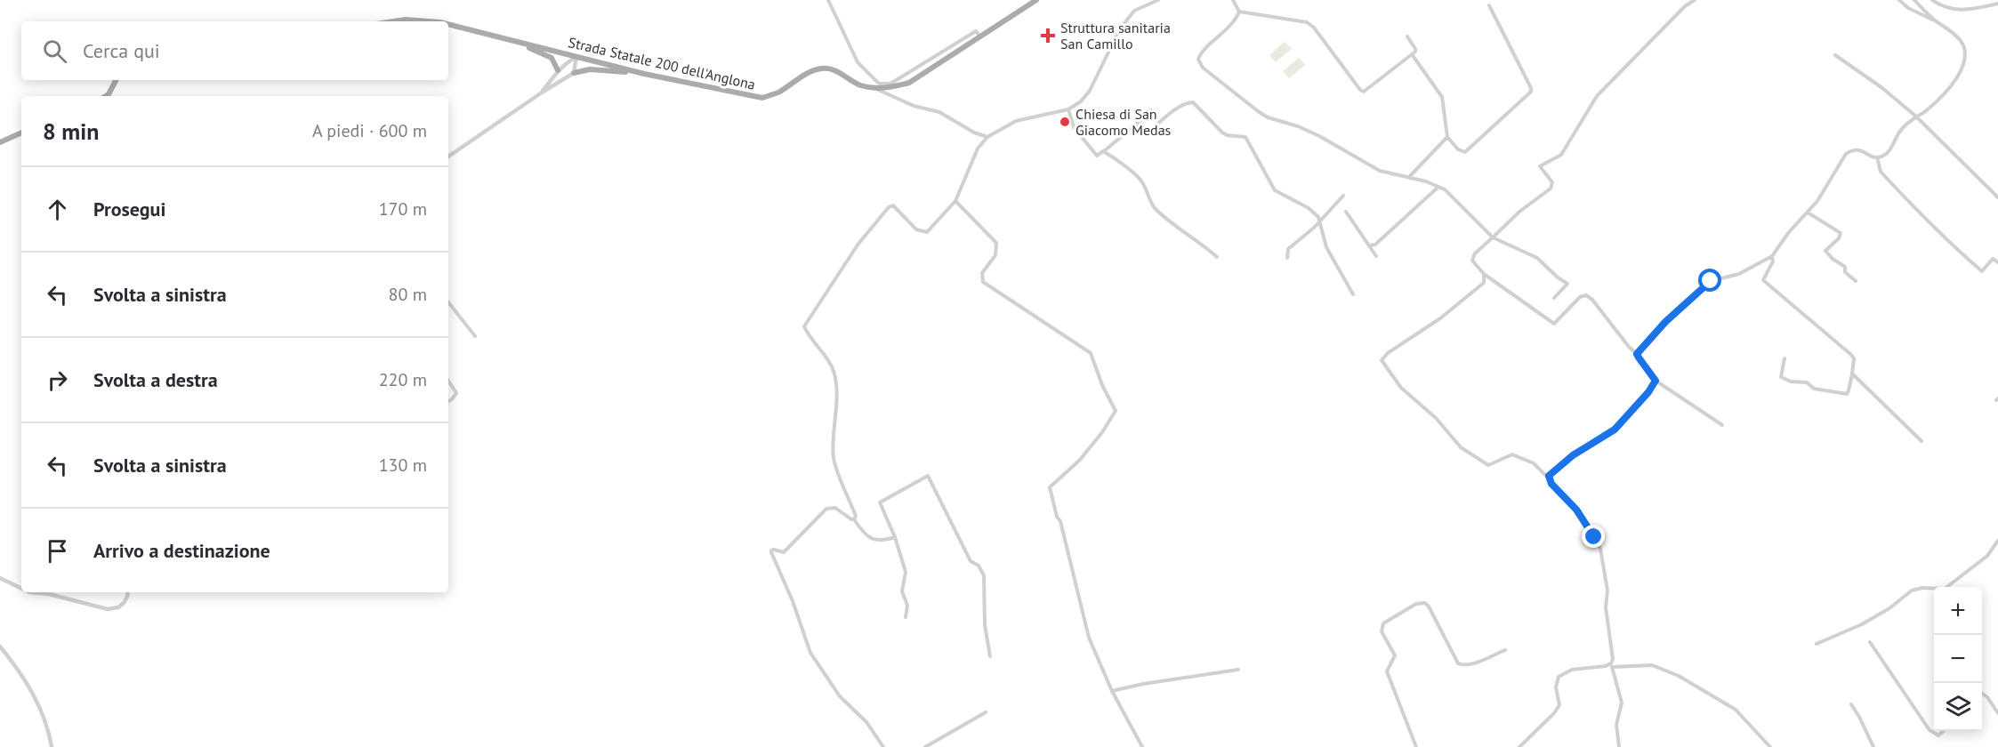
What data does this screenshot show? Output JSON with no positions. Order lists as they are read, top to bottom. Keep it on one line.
{"streets":{"main road":["Strada Statale 200 dell'Anglona"]},"places":{"health":["Struttura sanitaria San Camillo"],"other":["Chiesa di San Giacomo Medas"]},"page":{"search":"Cerca qui","heading":["8 min","A piedi · 600 m"],"list":[["Prosegui","170 m"],["Svolta a sinistra","80 m"],["Svolta a destra","220 m"],["Svolta a sinistra","130 m"],"Arrivo a destinazione"],"map_buttons":["+","−"]}}
